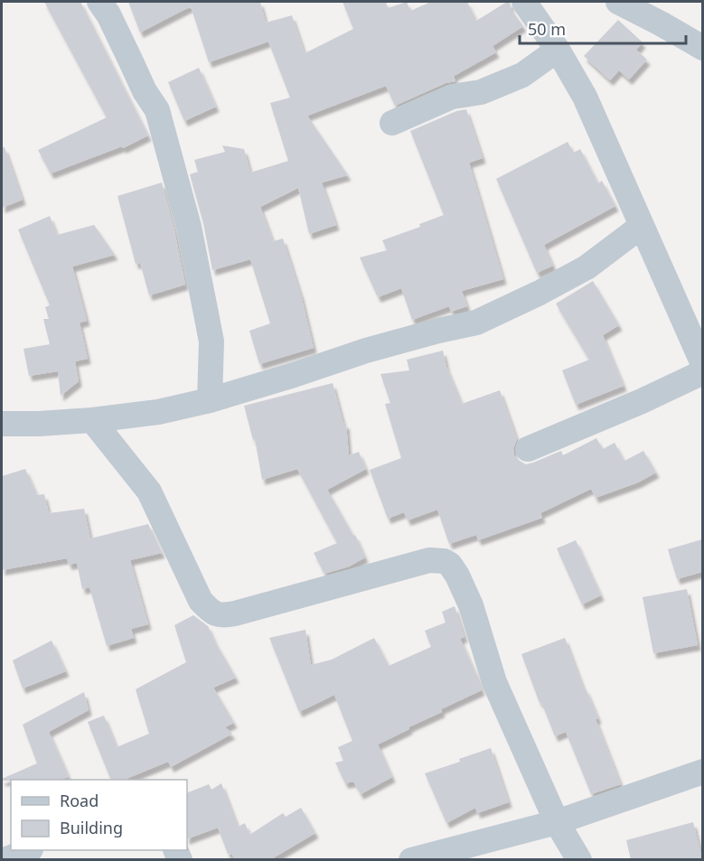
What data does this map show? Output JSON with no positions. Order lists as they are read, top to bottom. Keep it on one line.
{"legend":["Road","Building"],"scale_bar":"50 m"}
